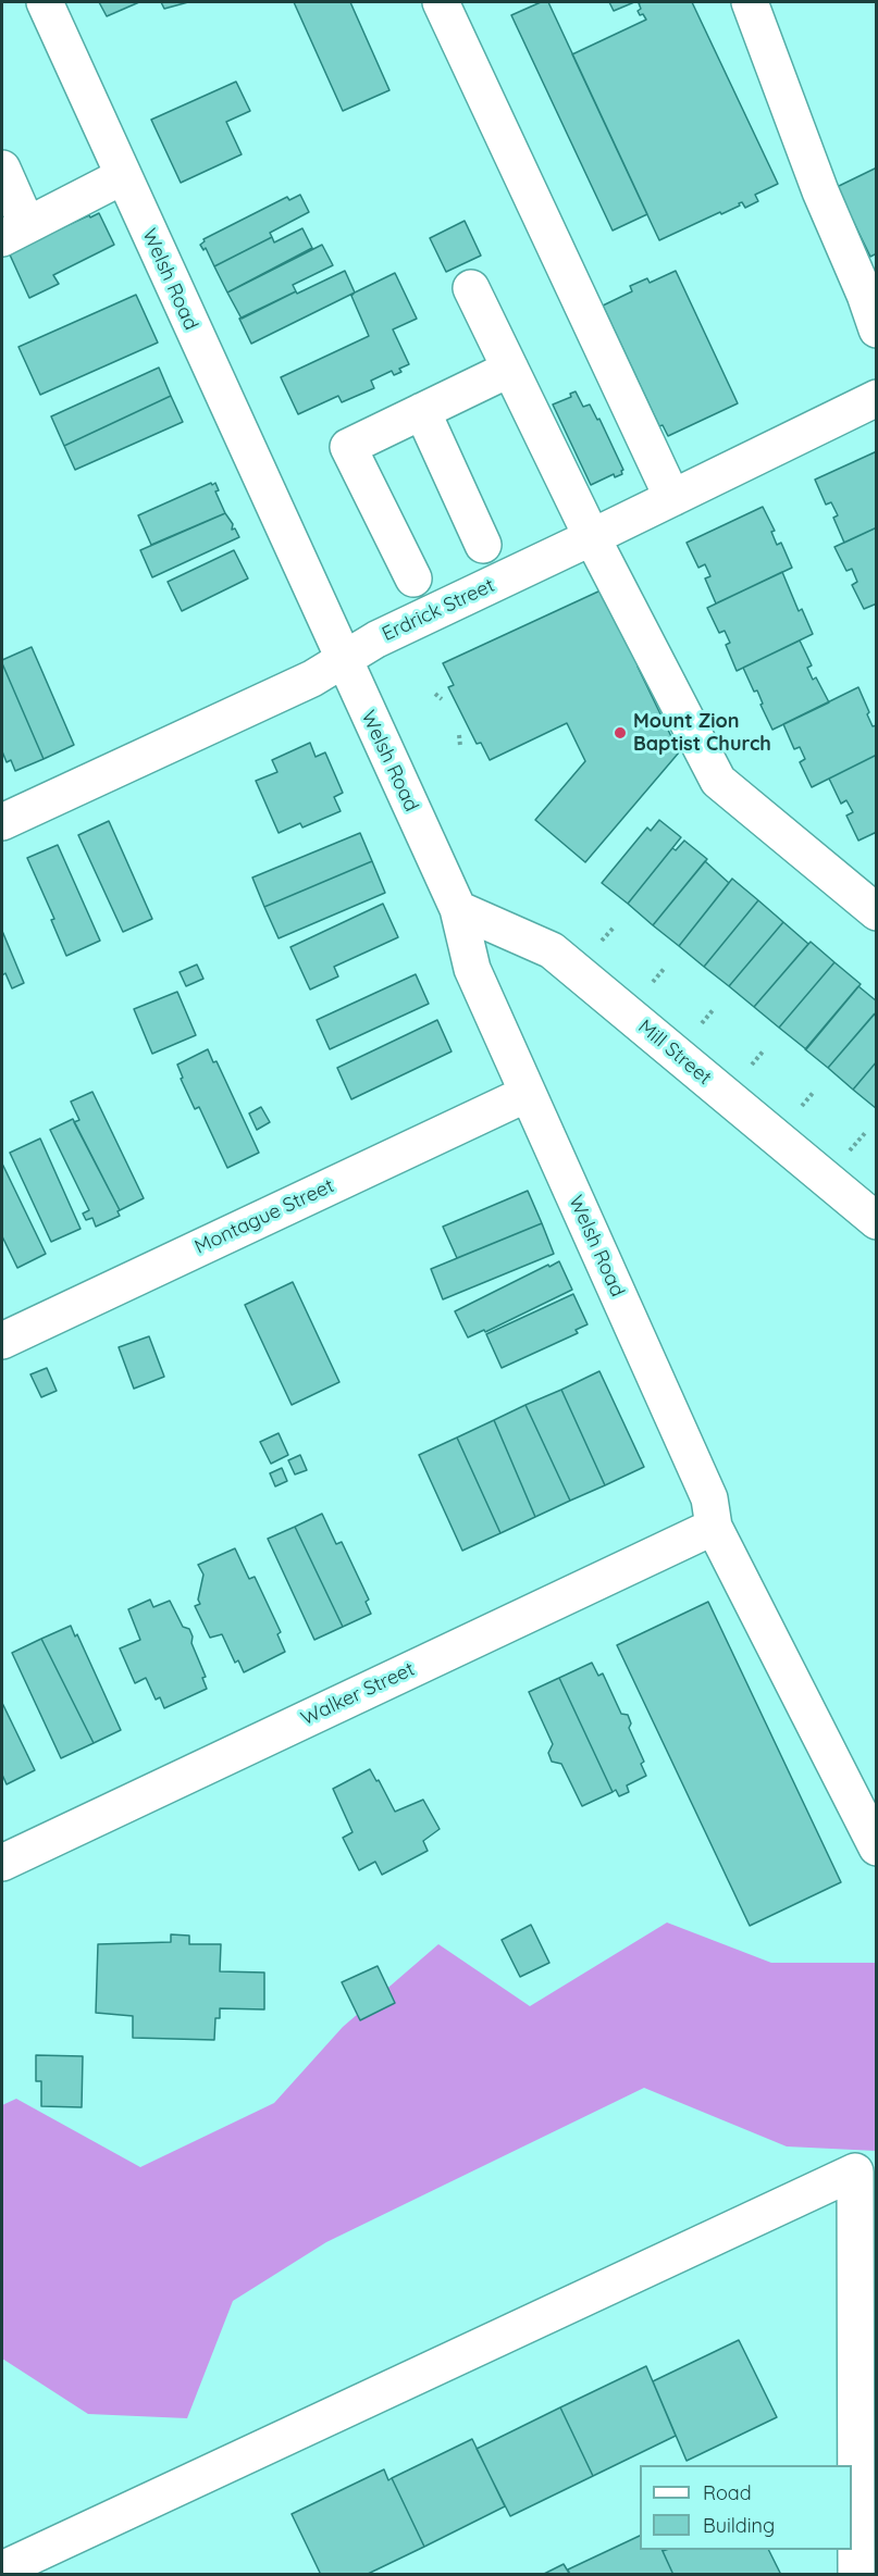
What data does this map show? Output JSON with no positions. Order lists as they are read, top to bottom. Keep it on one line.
{"streets":{"street":["Welsh Road","Erdrick Street","Mill Street","Montague Street","Walker Street"]},"crossings":[["Welsh Road","Erdrick Street"],["Welsh Road","Mill Street"],["Welsh Road","Montague Street"],["Welsh Road","Walker Street"]],"places":["Mount Zion Baptist Church"],"legend":["Road","Building"]}
